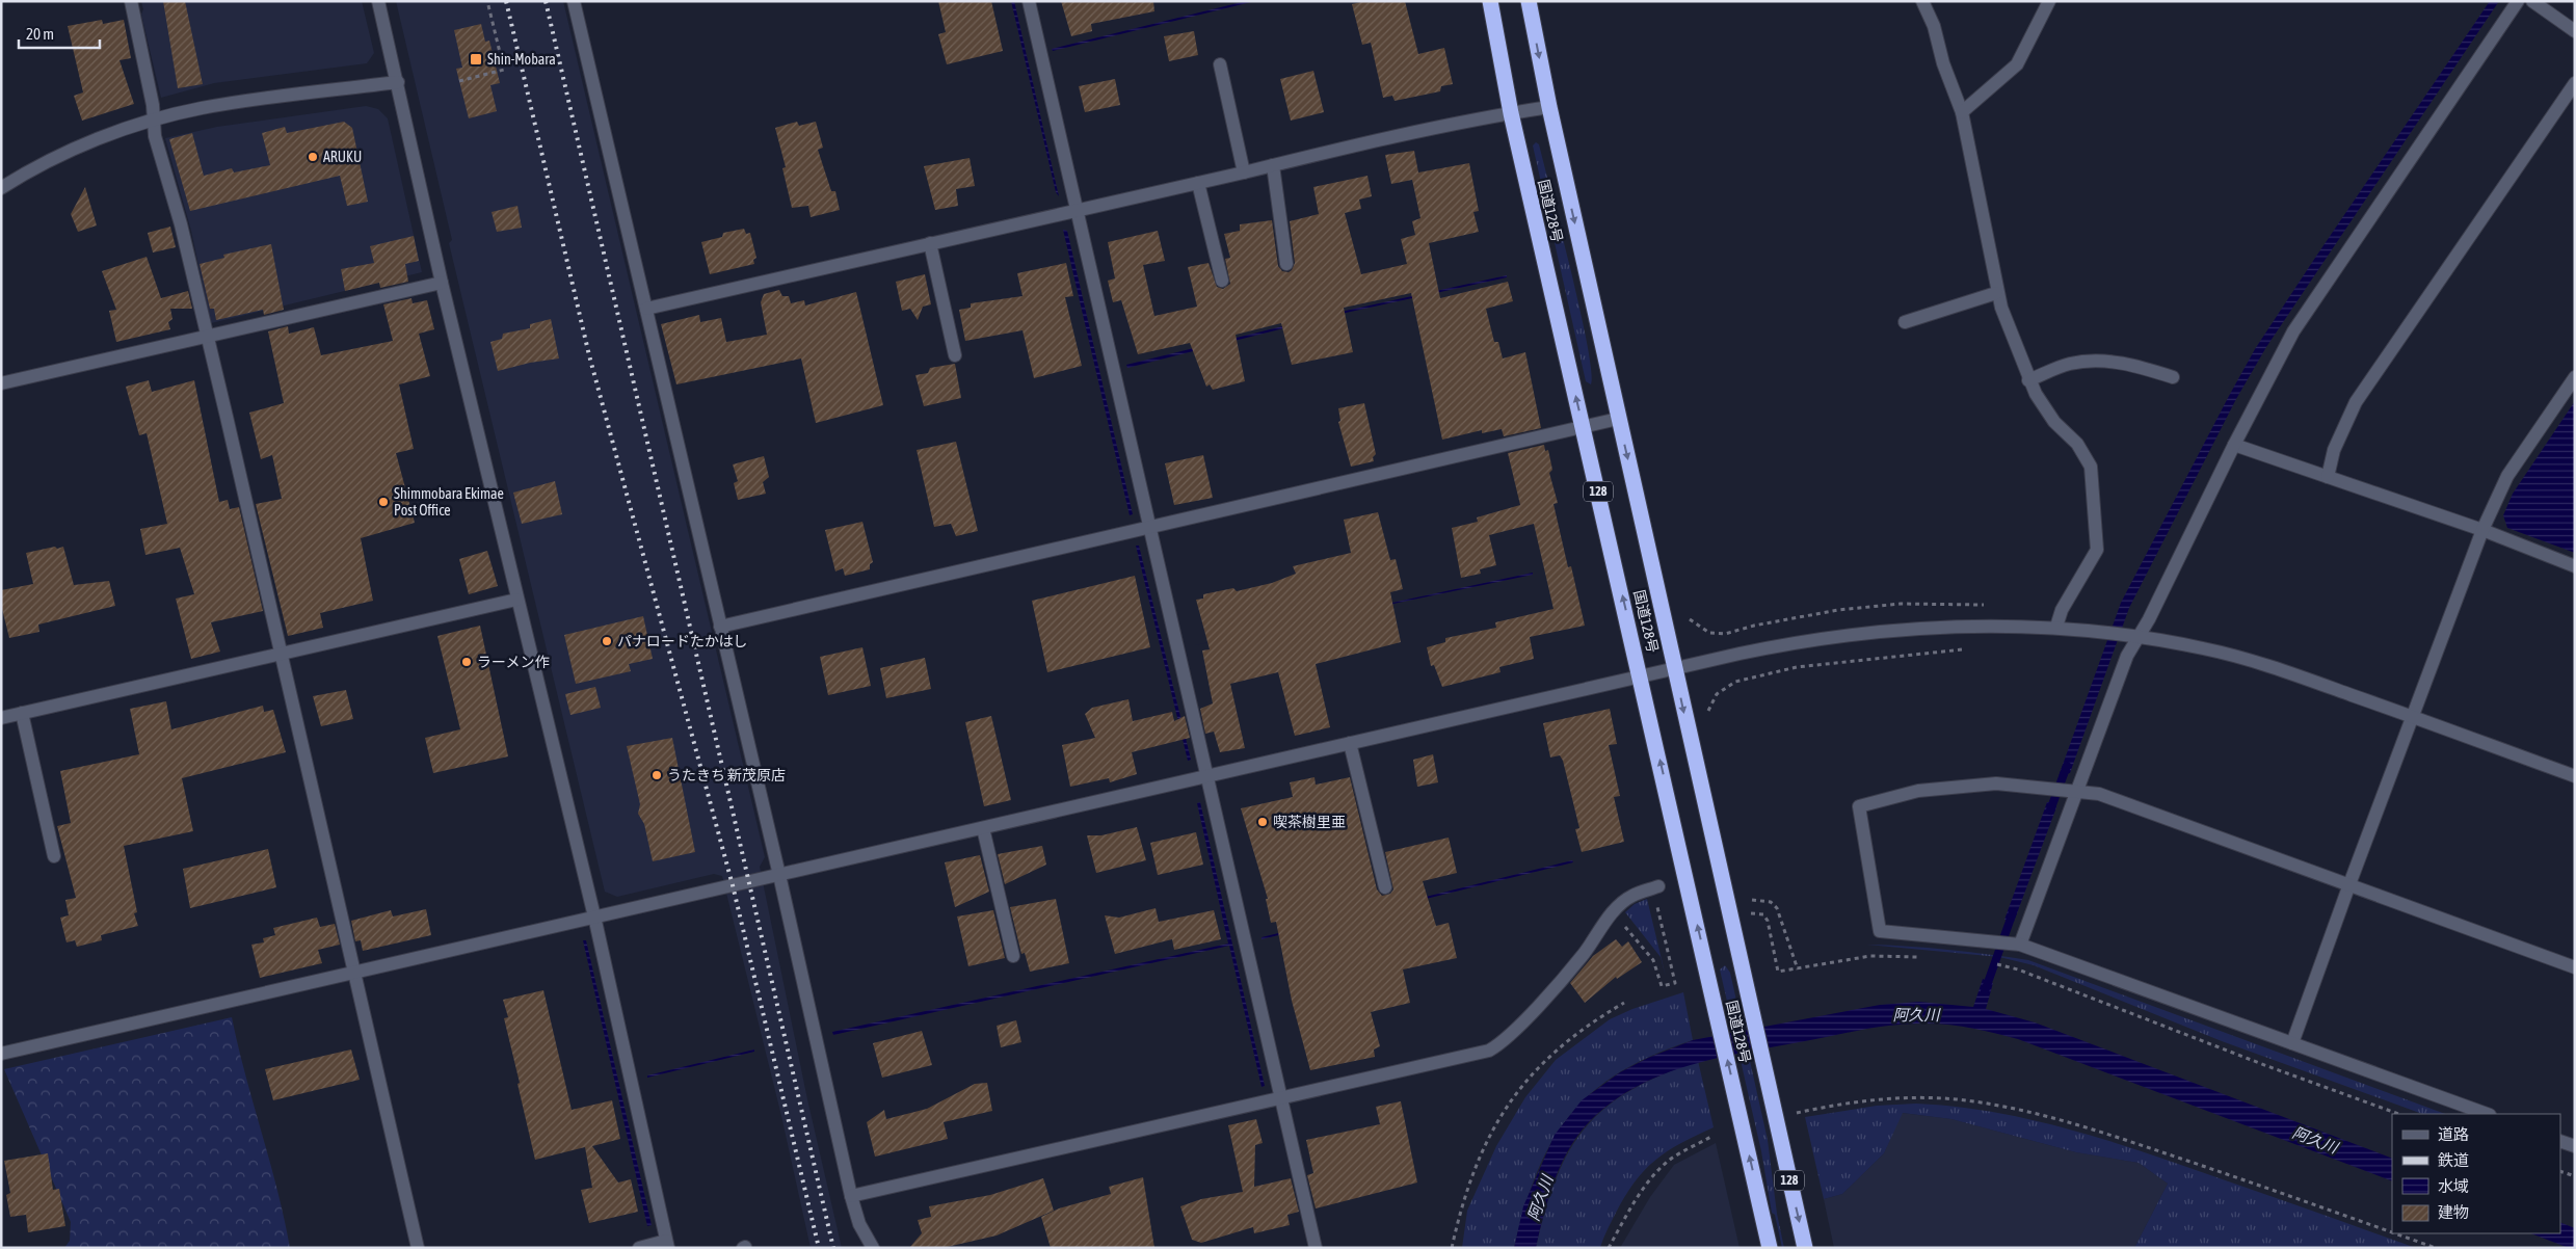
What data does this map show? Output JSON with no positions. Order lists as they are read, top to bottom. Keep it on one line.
{"streets":{"highway":["国道128号","128"]},"water":["阿久川"],"places":{"transit":["Shin-Mobara"],"other":["ARUKU","Shimmobara Ekimae Post Office","パナロードたかはし","ラーメン作","うたきち 新茂原店","喫茶樹里亜"]},"legend":["道路","鉄道","水域","建物"],"scale_bar":"20 m"}
